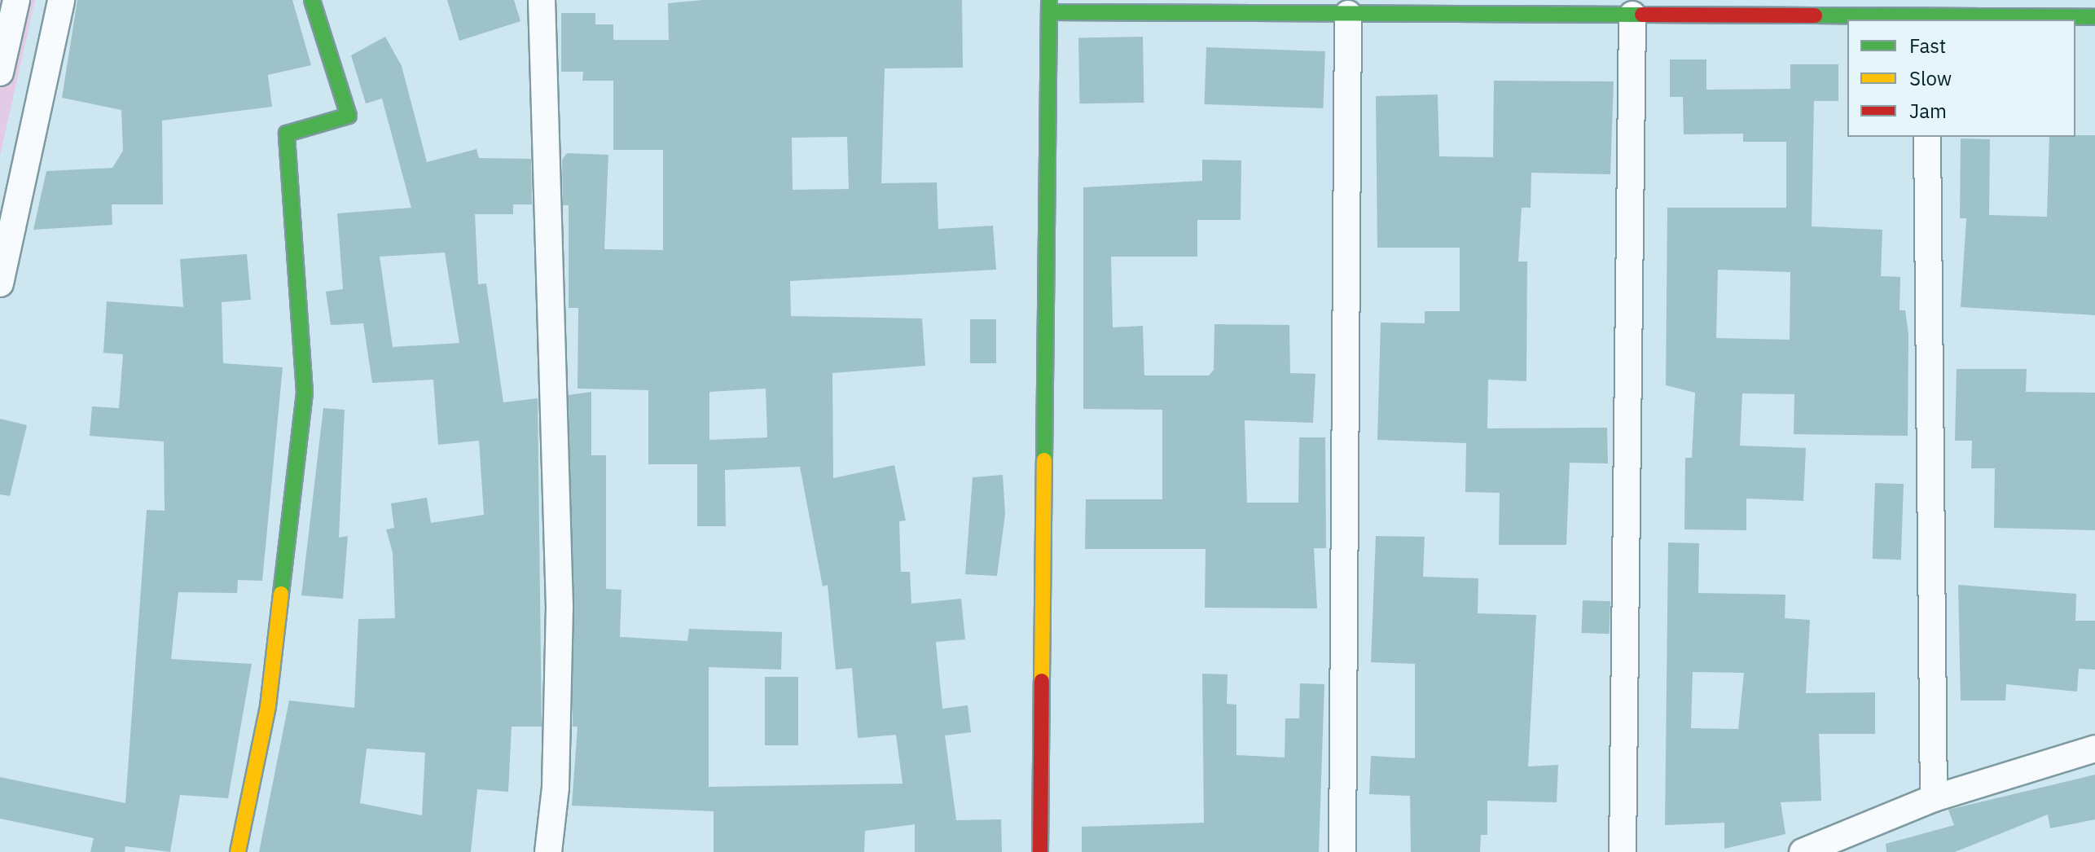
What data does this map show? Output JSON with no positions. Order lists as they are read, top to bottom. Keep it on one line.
{"legend":["Fast","Slow","Jam"]}
